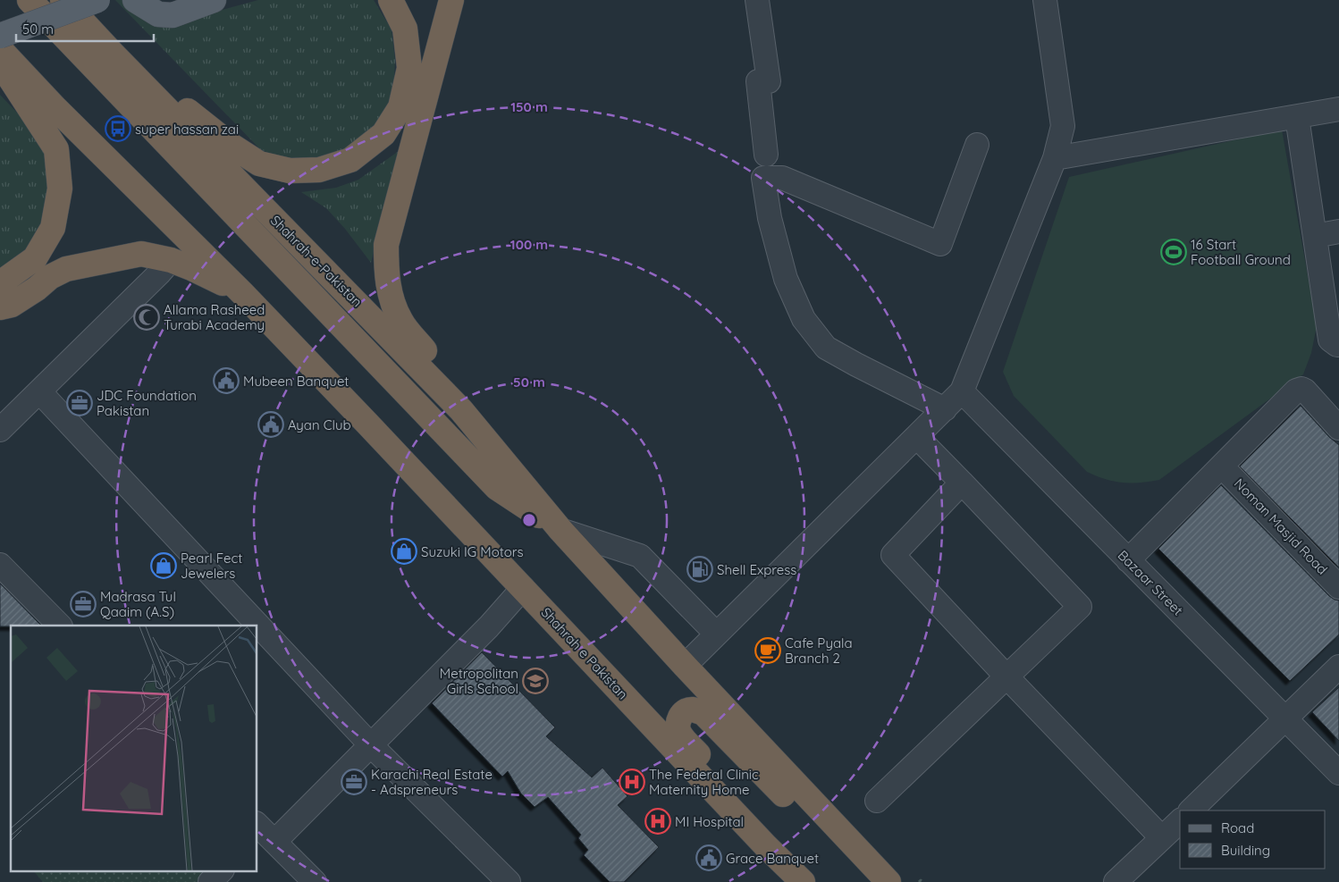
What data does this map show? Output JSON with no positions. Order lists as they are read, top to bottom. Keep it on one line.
{"streets":{"highway":["Shahrah-e-Pakistan","Shahrah e Pakistan"],"street":["Noman Masjid Road","Bazaar Street"]},"places":{"bus stop":["super hassan zai"],"sports":["16 Start Football Ground"],"mosque":["Allama Rasheed Turabi Academy"],"public building":["Mubeen Banquet","Ayan Club","Grace Banquet"],"office":["JDC Foundation Pakistan","Madrasa Tul Qaaim (A.S)","Karachi Real Estate - Adspreneurs"],"shop":["Suzuki IG Motors","Pearl Fect Jewelers"],"fuel station":["Shell Express"],"cafe":["Cafe Pyala Branch 2"],"school or university":["Metropolitan Girls School"],"hospital":["The Federal Clinic Maternity Home","MI Hospital"]},"legend":["Road","Building"],"scale_bar":"50 m","rings":["150 m","100 m","50 m"]}
